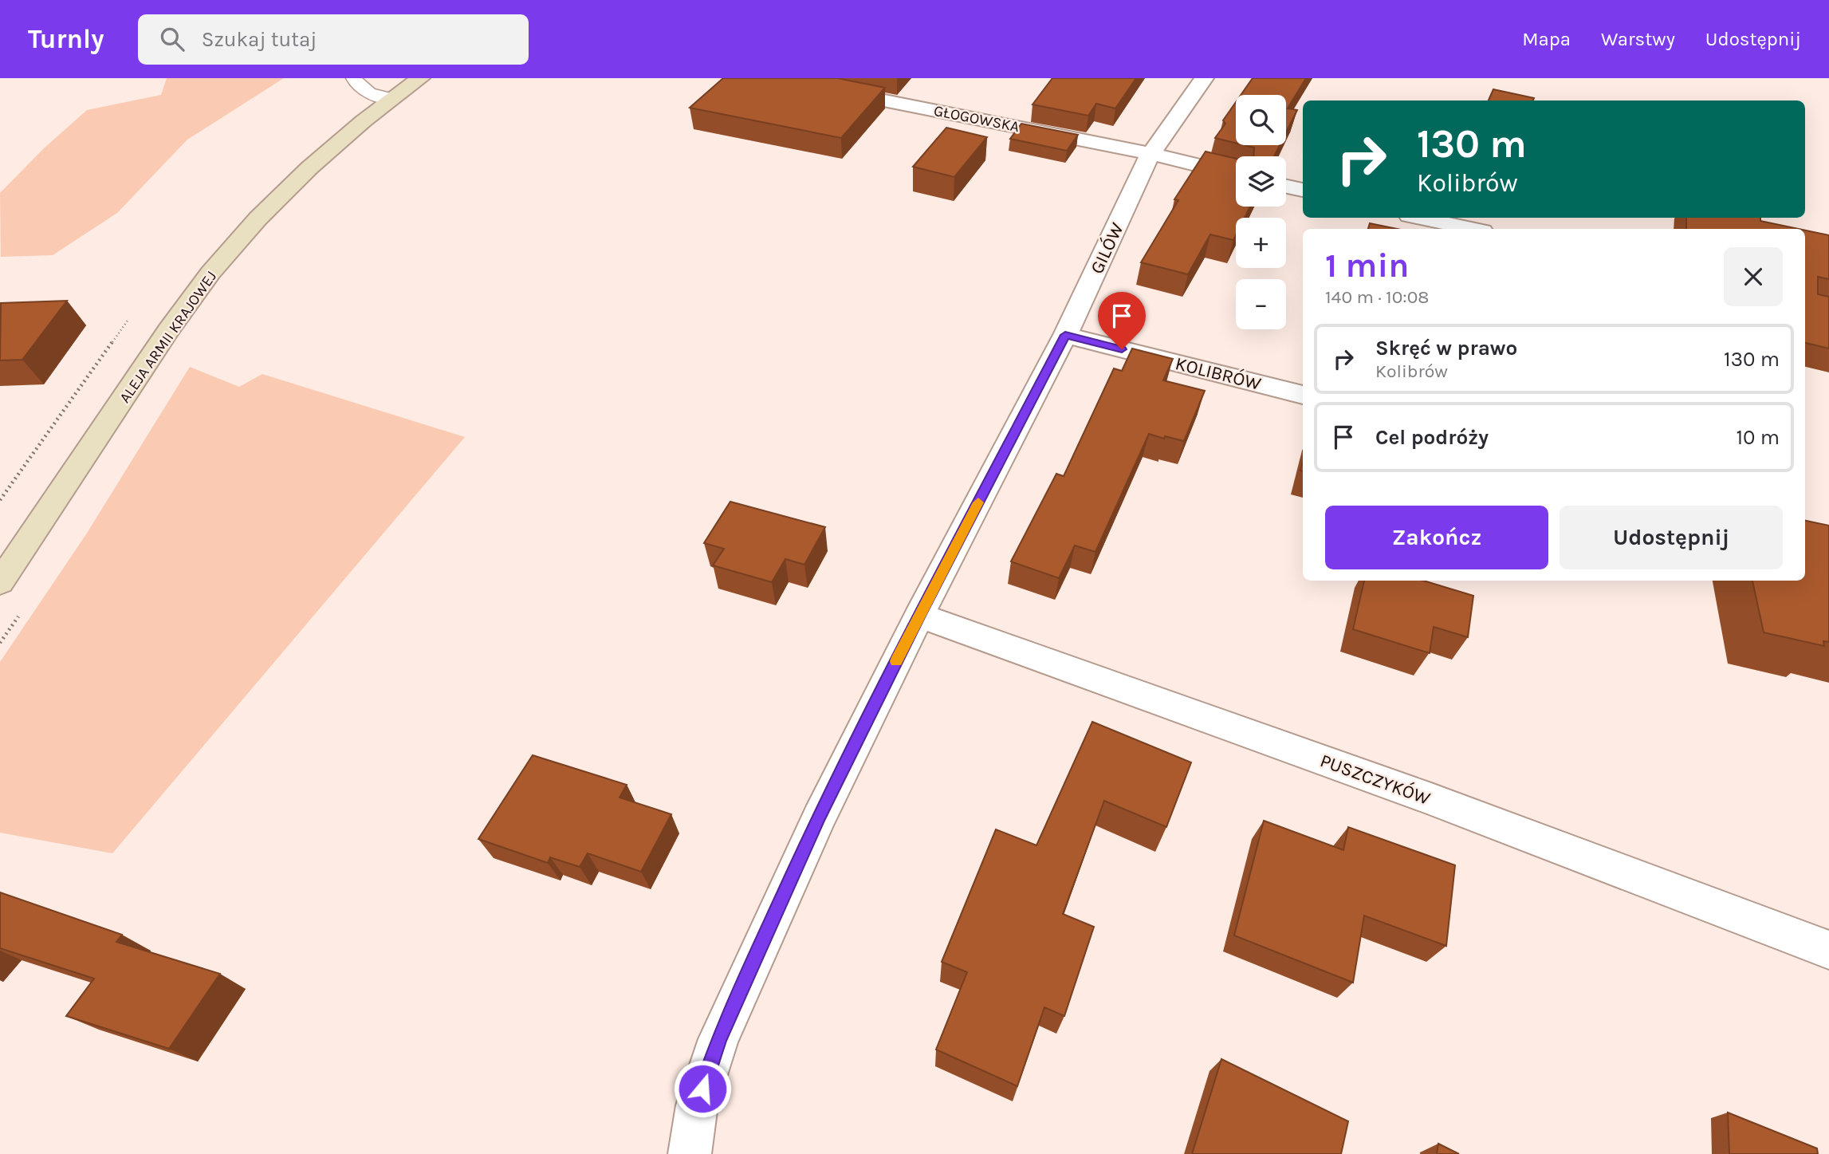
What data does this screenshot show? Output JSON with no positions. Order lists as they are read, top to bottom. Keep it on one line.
{"streets":{"street":["GŁOGOWSKA","GILÓW","ALEJA ARMII KRAJOWEJ","KOLIBRÓW","PUSZCZYKÓW"]},"crossings":[["GŁOGOWSKA","GILÓW"],["GILÓW","KOLIBRÓW"],["GILÓW","PUSZCZYKÓW"]],"page":{"header":"Turnly","search":"Szukaj tutaj","nav":["Mapa","Warstwy","Udostępnij"],"map_buttons":["+","−"],"turn":["130 m","Kolibrów"],"heading":["1 min","140 m · 10:08"],"list":[{"name":"Skręć w prawo","note":"Kolibrów","value":"130 m"},{"name":"Cel podróży","value":"10 m"}],"buttons":["Zakończ","Udostępnij"]}}
